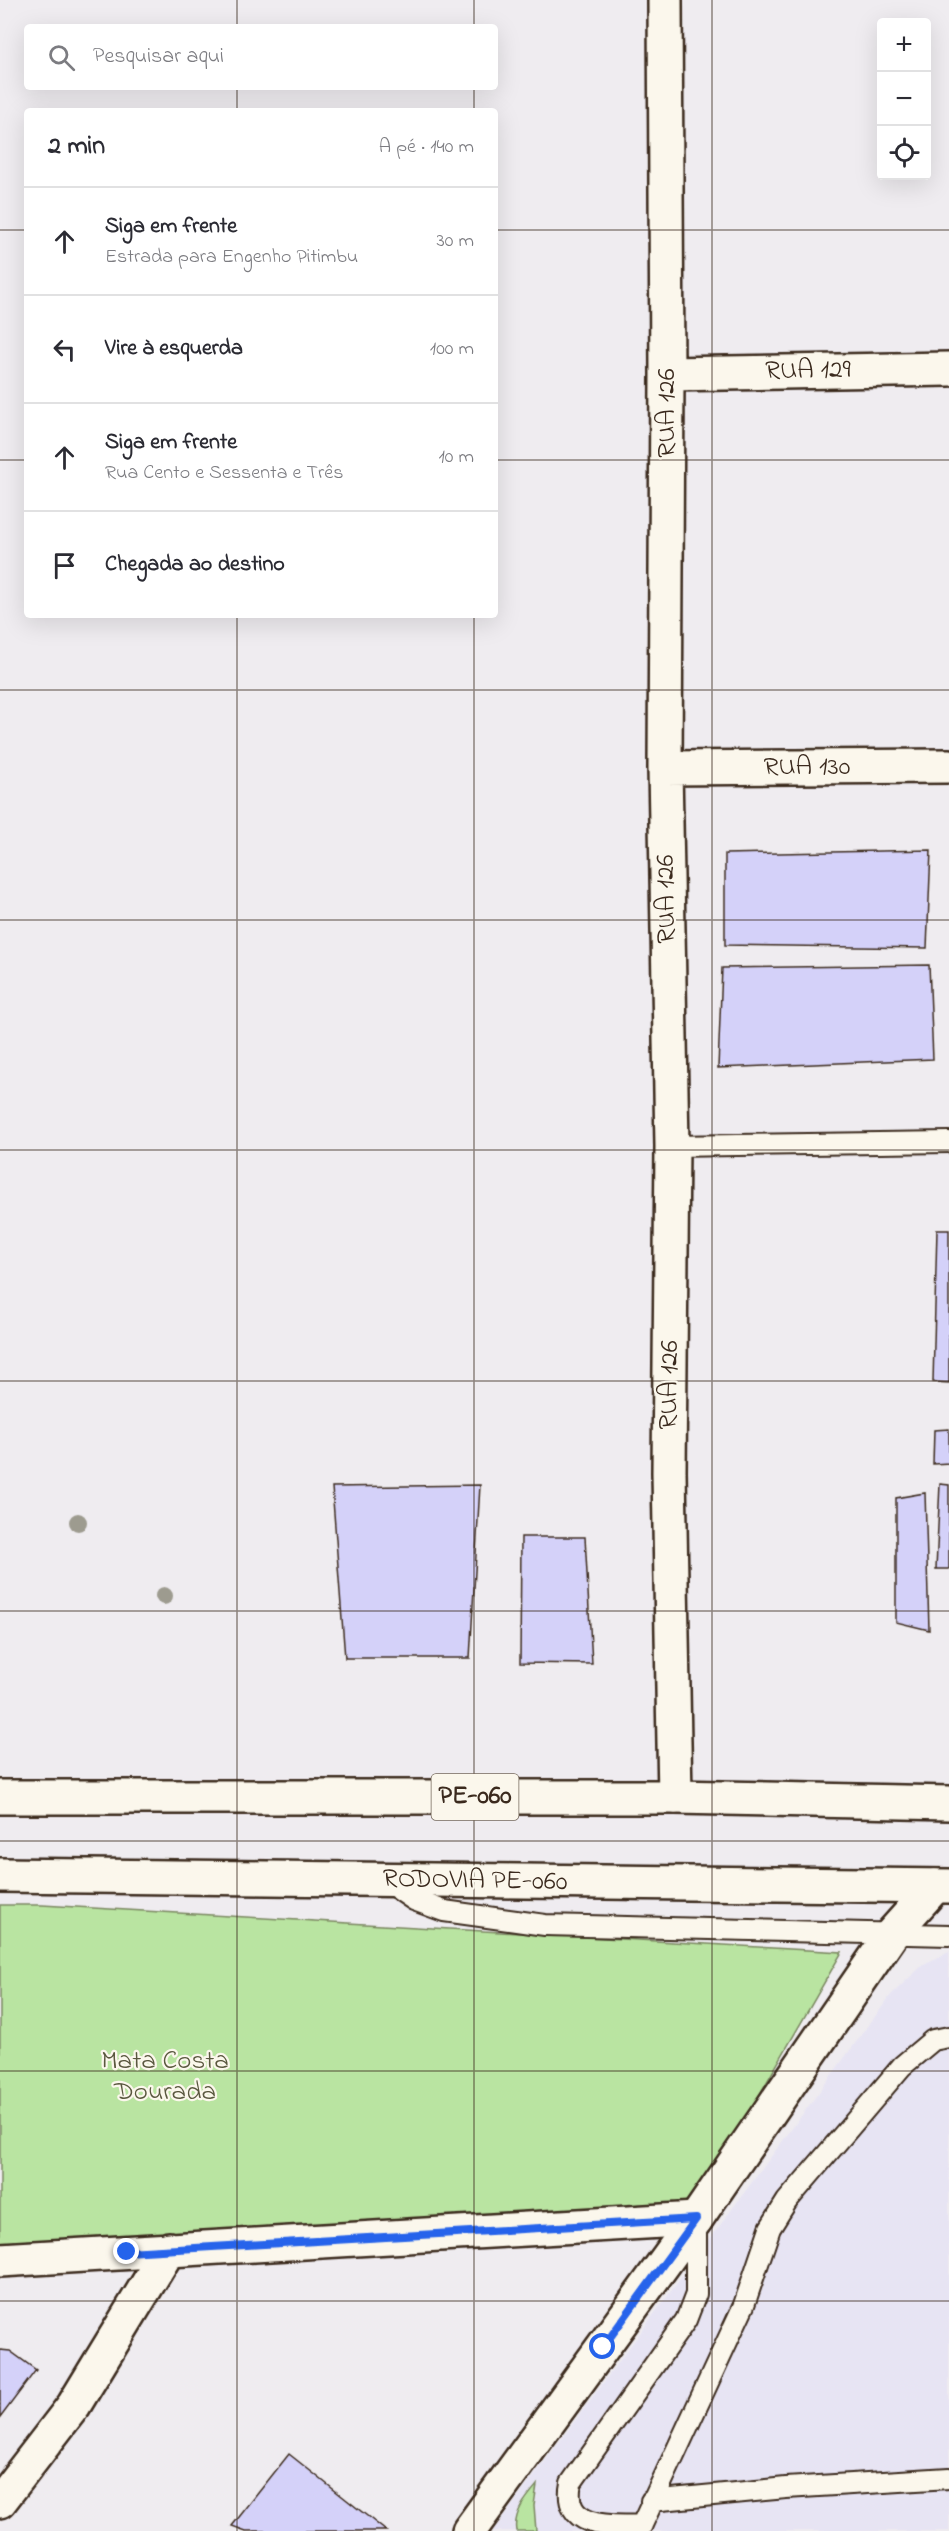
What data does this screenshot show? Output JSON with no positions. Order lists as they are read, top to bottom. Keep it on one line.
{"streets":{"main road":["RUA 129","RUA 126","RUA 130","PE-060","RODOVIA PE-060"]},"crossings":[["RUA 129","RUA 126"],["RUA 126","RUA 130"],["RUA 126","PE-060"]],"parks":["Mata Costa Dourada"],"page":{"map_buttons":["+","−"],"search":"Pesquisar aqui","heading":["2 min","A pé · 140 m"],"list":[["Siga em frente","Estrada para Engenho Pitimbu","30 m"],["Vire à esquerda","100 m"],["Siga em frente","Rua Cento e Sessenta e Três","10 m"],"Chegada ao destino"]}}
